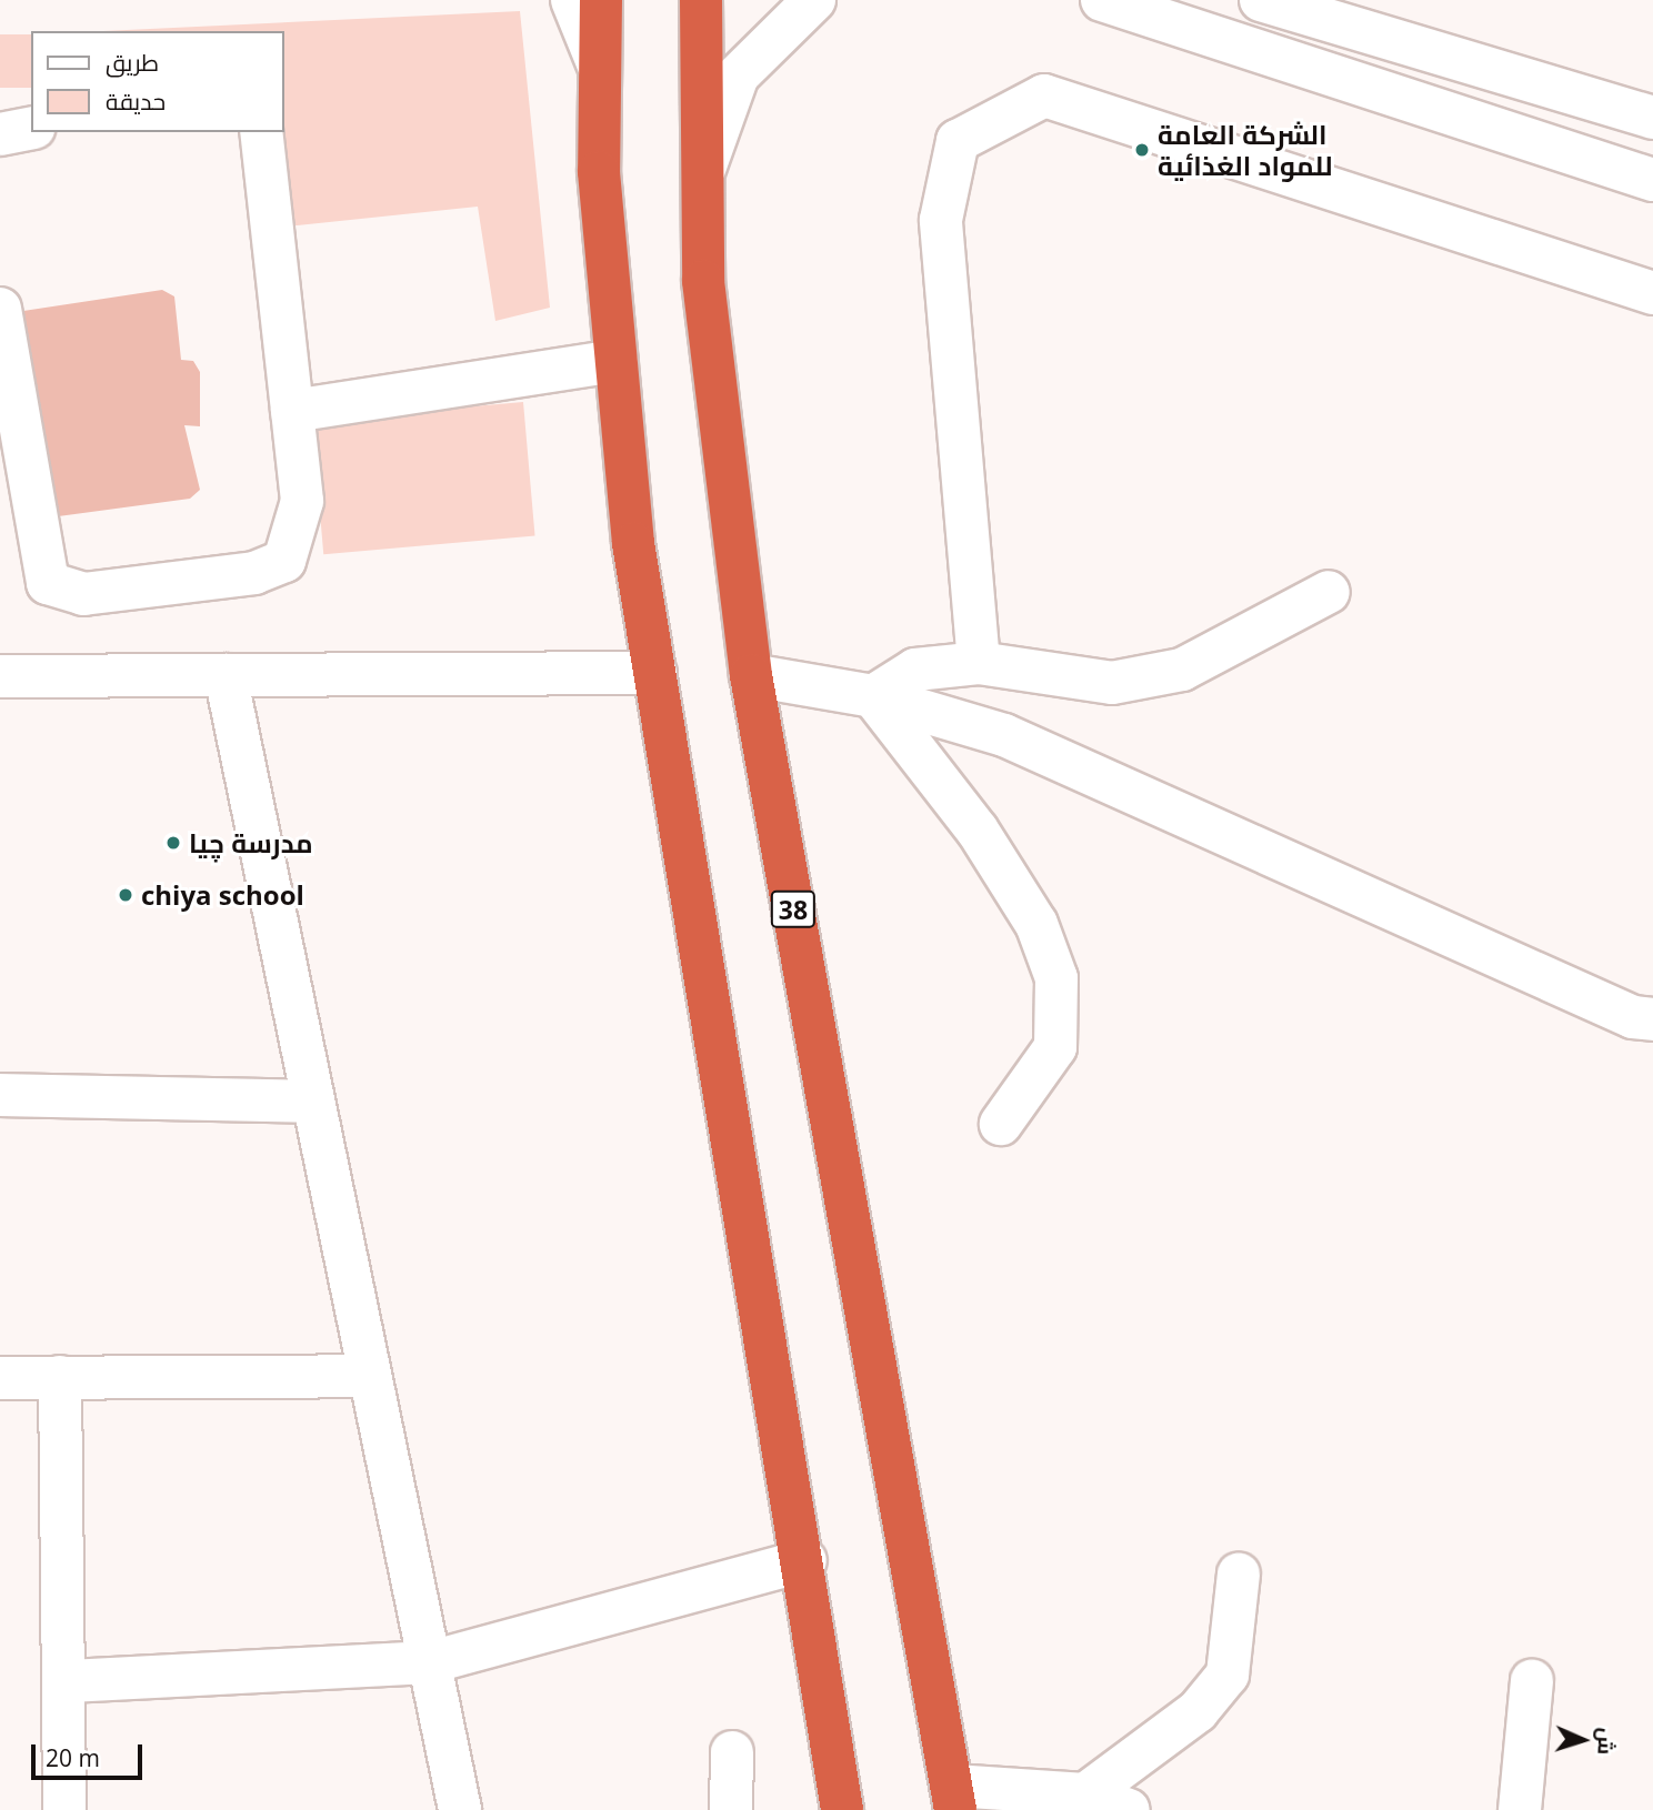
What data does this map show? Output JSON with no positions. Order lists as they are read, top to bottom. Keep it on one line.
{"streets":{"highway":["38"]},"places":["الشركة العامة للمواد الغذائية","مدرسة چيا","chiya school"],"legend":["طريق","حديقة"],"scale_bar":"20 m","north":"right"}
